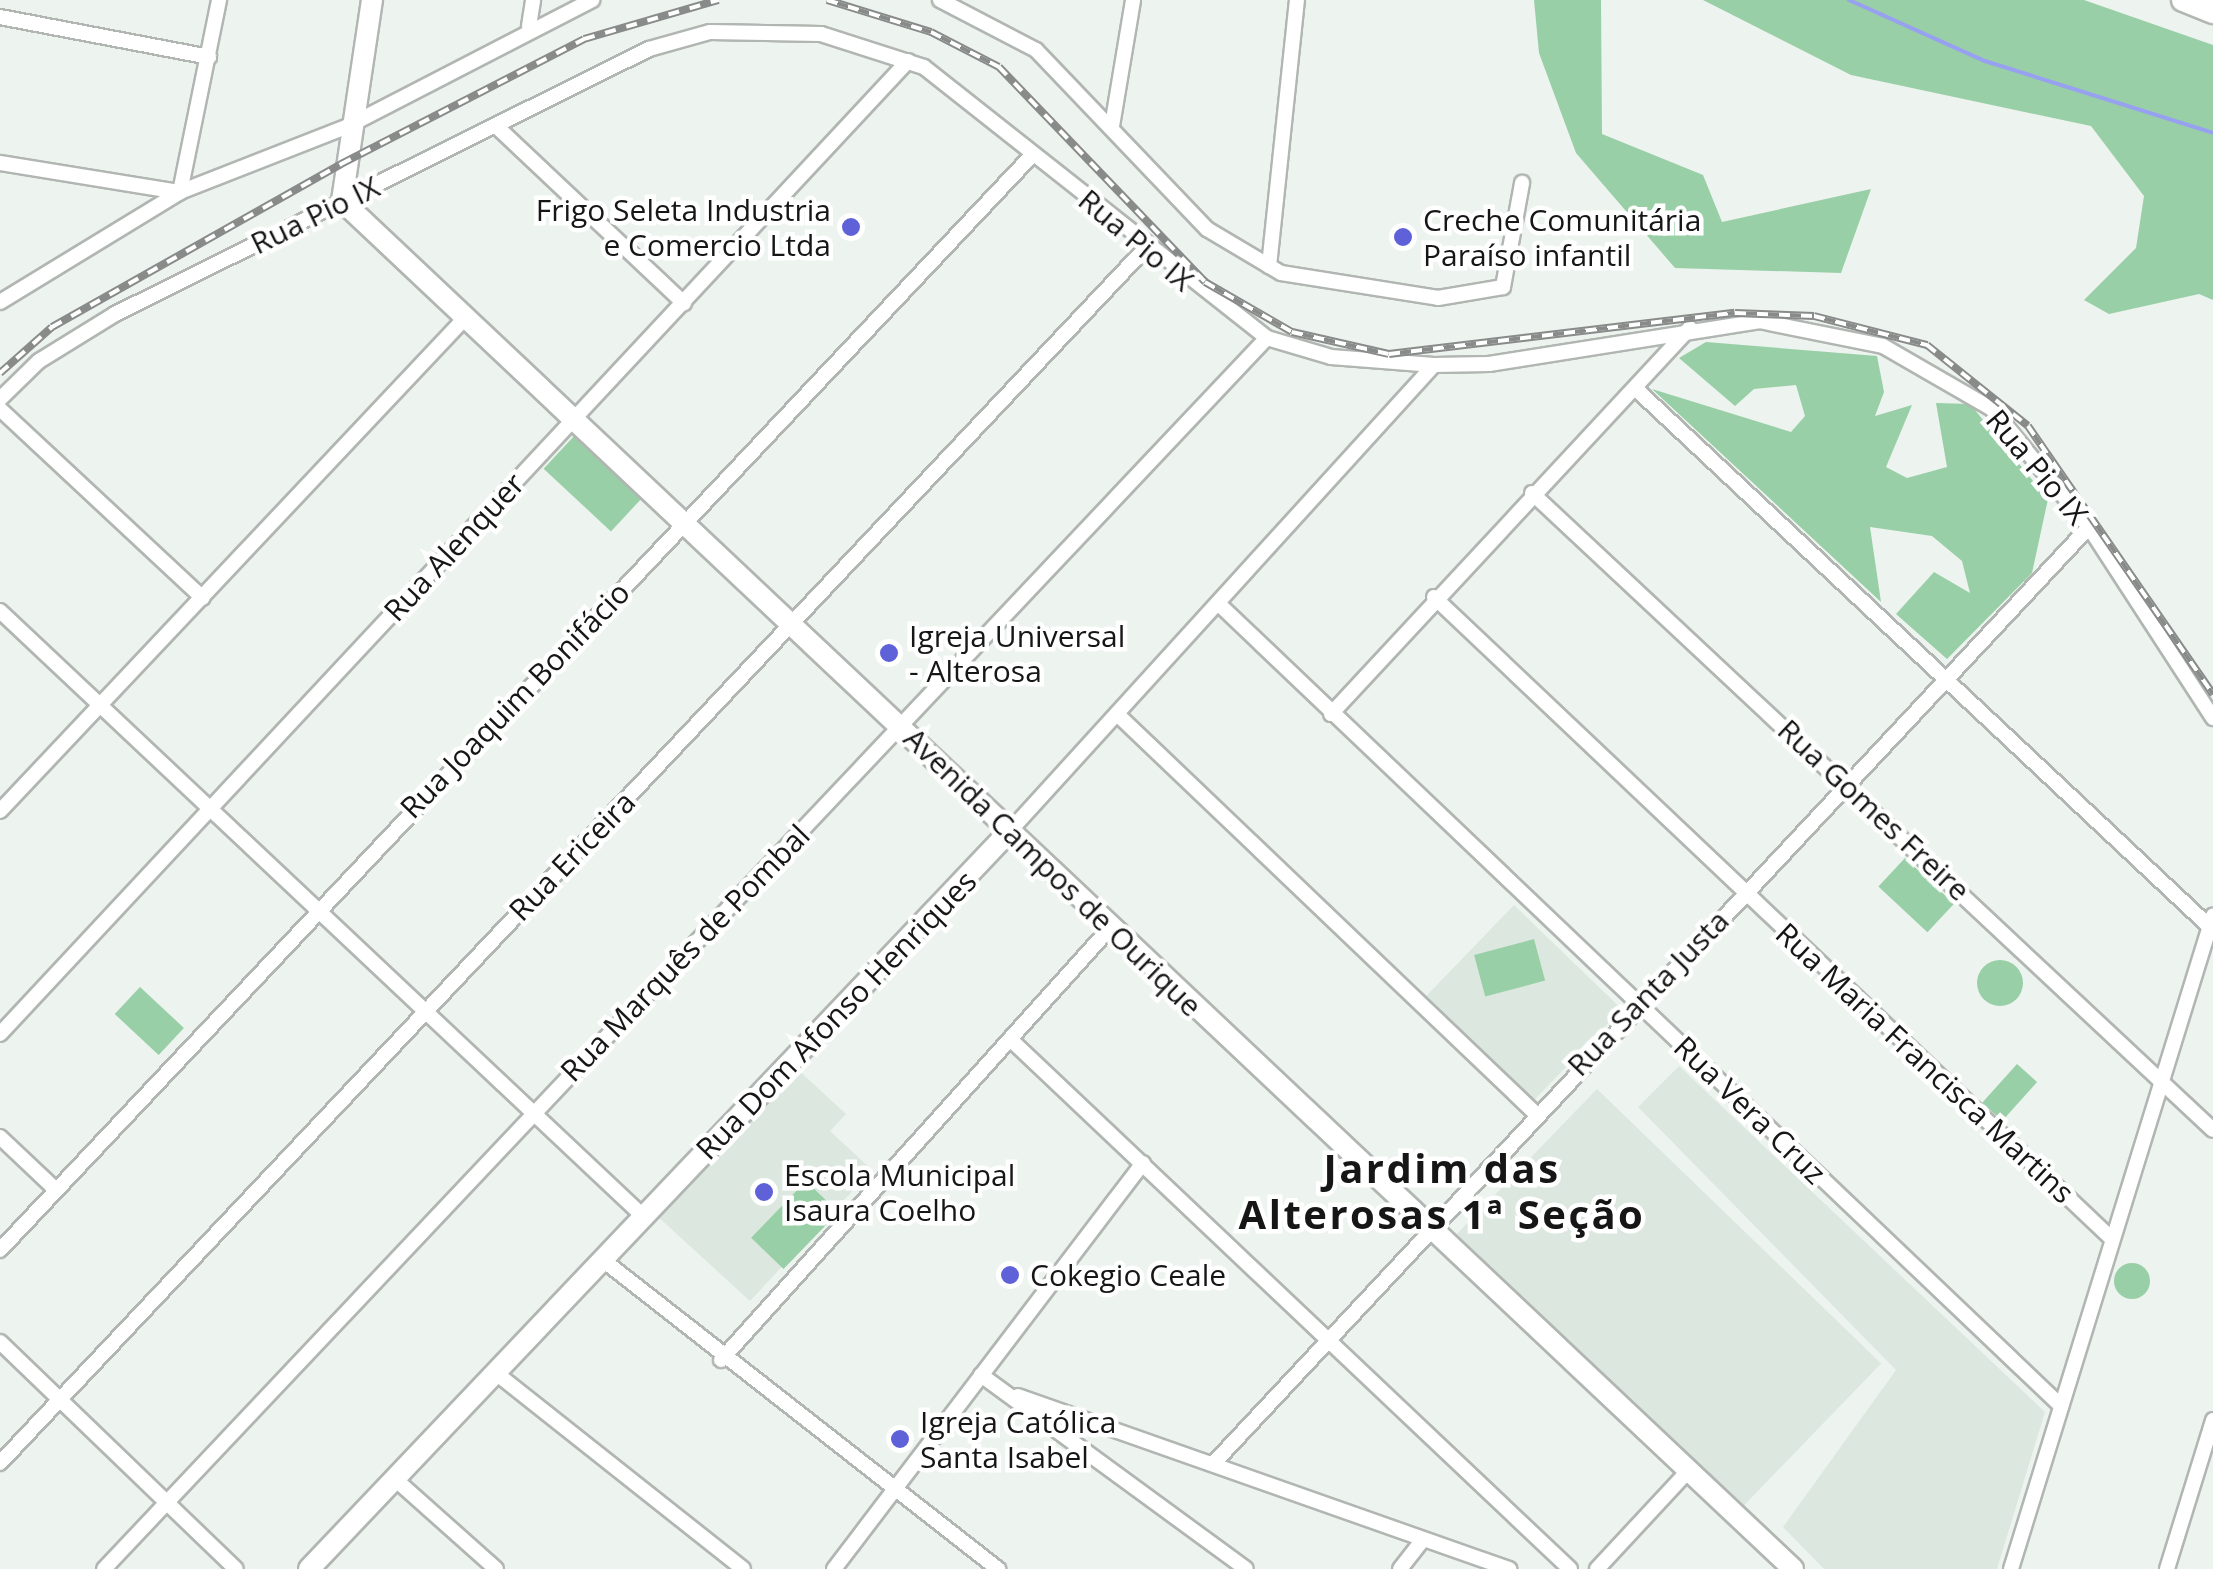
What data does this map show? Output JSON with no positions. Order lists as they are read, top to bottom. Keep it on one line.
{"streets":{"main road":["Avenida Campos de Ourique","Rua Dom Afonso Henriques"],"street":["Rua Pio IX","Rua Alenquer","Rua Joaquim Bonifácio","Rua Gomes Freire","Rua Ericeira","Rua Marquês de Pombal","Rua Santa Justa","Rua Maria Francisca Martins","Rua Vera Cruz"]},"crossings":[["Rua Pio IX","Rua Alenquer"],["Rua Pio IX","Rua Joaquim Bonifácio"],["Rua Pio IX","Rua Ericeira"],["Rua Pio IX","Avenida Campos de Ourique"],["Rua Pio IX","Rua Marquês de Pombal"],["Rua Pio IX","Rua Santa Justa"],["Rua Pio IX","Rua Dom Afonso Henriques"],["Rua Alenquer","Avenida Campos de Ourique"],["Rua Joaquim Bonifácio","Avenida Campos de Ourique"],["Rua Gomes Freire","Rua Santa Justa"],["Rua Ericeira","Avenida Campos de Ourique"],["Avenida Campos de Ourique","Rua Marquês de Pombal"],["Avenida Campos de Ourique","Rua Santa Justa"],["Avenida Campos de Ourique","Rua Dom Afonso Henriques"],["Rua Santa Justa","Rua Maria Francisca Martins"],["Rua Santa Justa","Rua Vera Cruz"],["Rua Dom Afonso Henriques","Rua Vera Cruz"]],"districts":["Jardim das Alterosas 1ª Seção"],"places":["Frigo Seleta Industria e Comercio Ltda","Creche Comunitária Paraíso infantil","Igreja Universal - Alterosa","Escola Municipal Isaura Coelho","Cokegio Ceale","Igreja Católica Santa Isabel"]}
